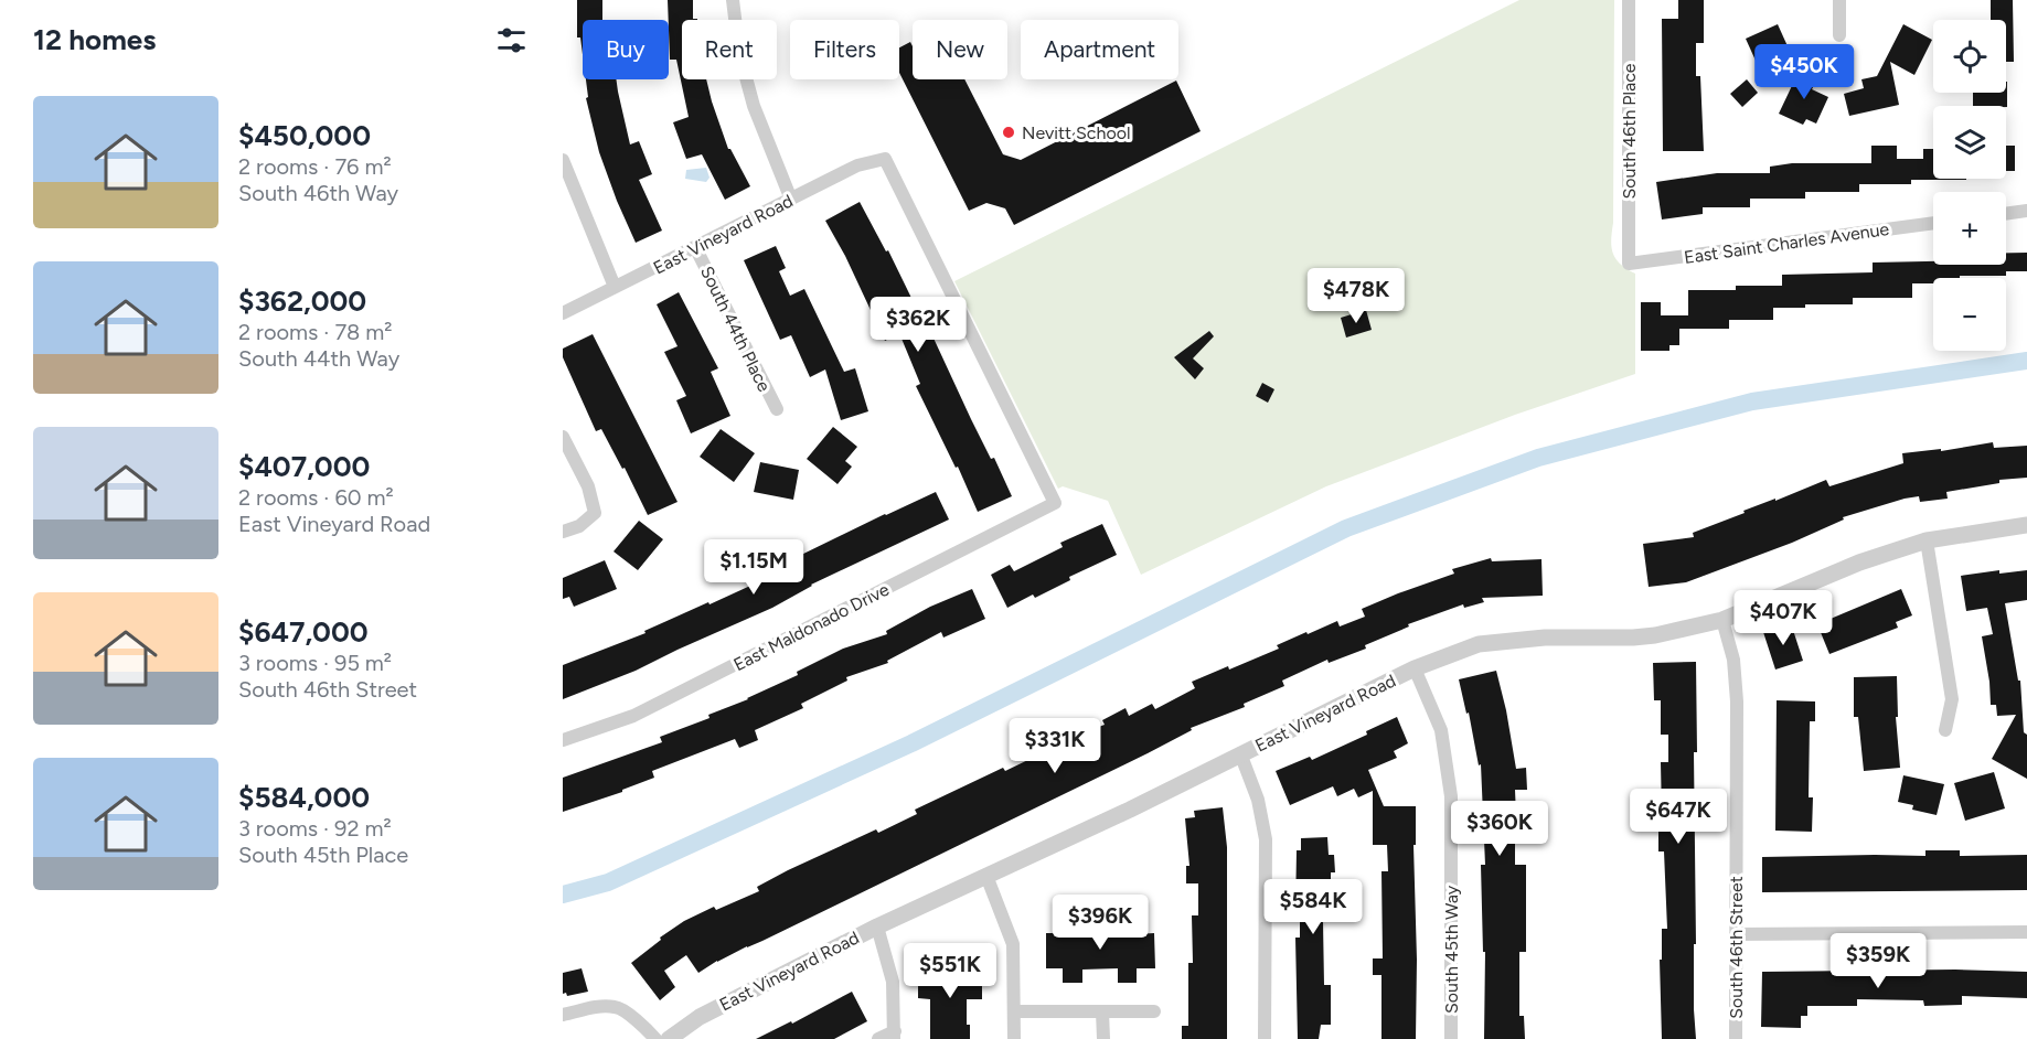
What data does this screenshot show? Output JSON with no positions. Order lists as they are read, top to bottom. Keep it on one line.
{"streets":{"street":["South 46th Place","East Vineyard Road","East Saint Charles Avenue","South 44th Place","East Maldonado Drive","South 46th Street","South 45th Way"]},"crossings":[["South 46th Place","East Saint Charles Avenue"],["East Vineyard Road","South 44th Place"],["East Vineyard Road","East Maldonado Drive"],["East Vineyard Road","South 46th Street"],["East Vineyard Road","South 45th Way"]],"places":["Nevitt School"],"page":{"heading":"12 homes","map_buttons":["+","−"],"chip":["Buy","Rent","Filters","New","Apartment"],"price":["$450K","$478K","$362K","$1.15M","$407K","$331K","$647K","$360K","$584K","$396K","$359K","$551K"],"list":[{"name":"$450,000","note":"2 rooms · 76 m² · South 46th Way"},{"name":"$362,000","note":"2 rooms · 78 m² · South 44th Way"},{"name":"$407,000","note":"2 rooms · 60 m² · East Vineyard Road"},{"name":"$647,000","note":"3 rooms · 95 m² · South 46th Street"},{"name":"$584,000","note":"3 rooms · 92 m² · South 45th Place"}]}}
